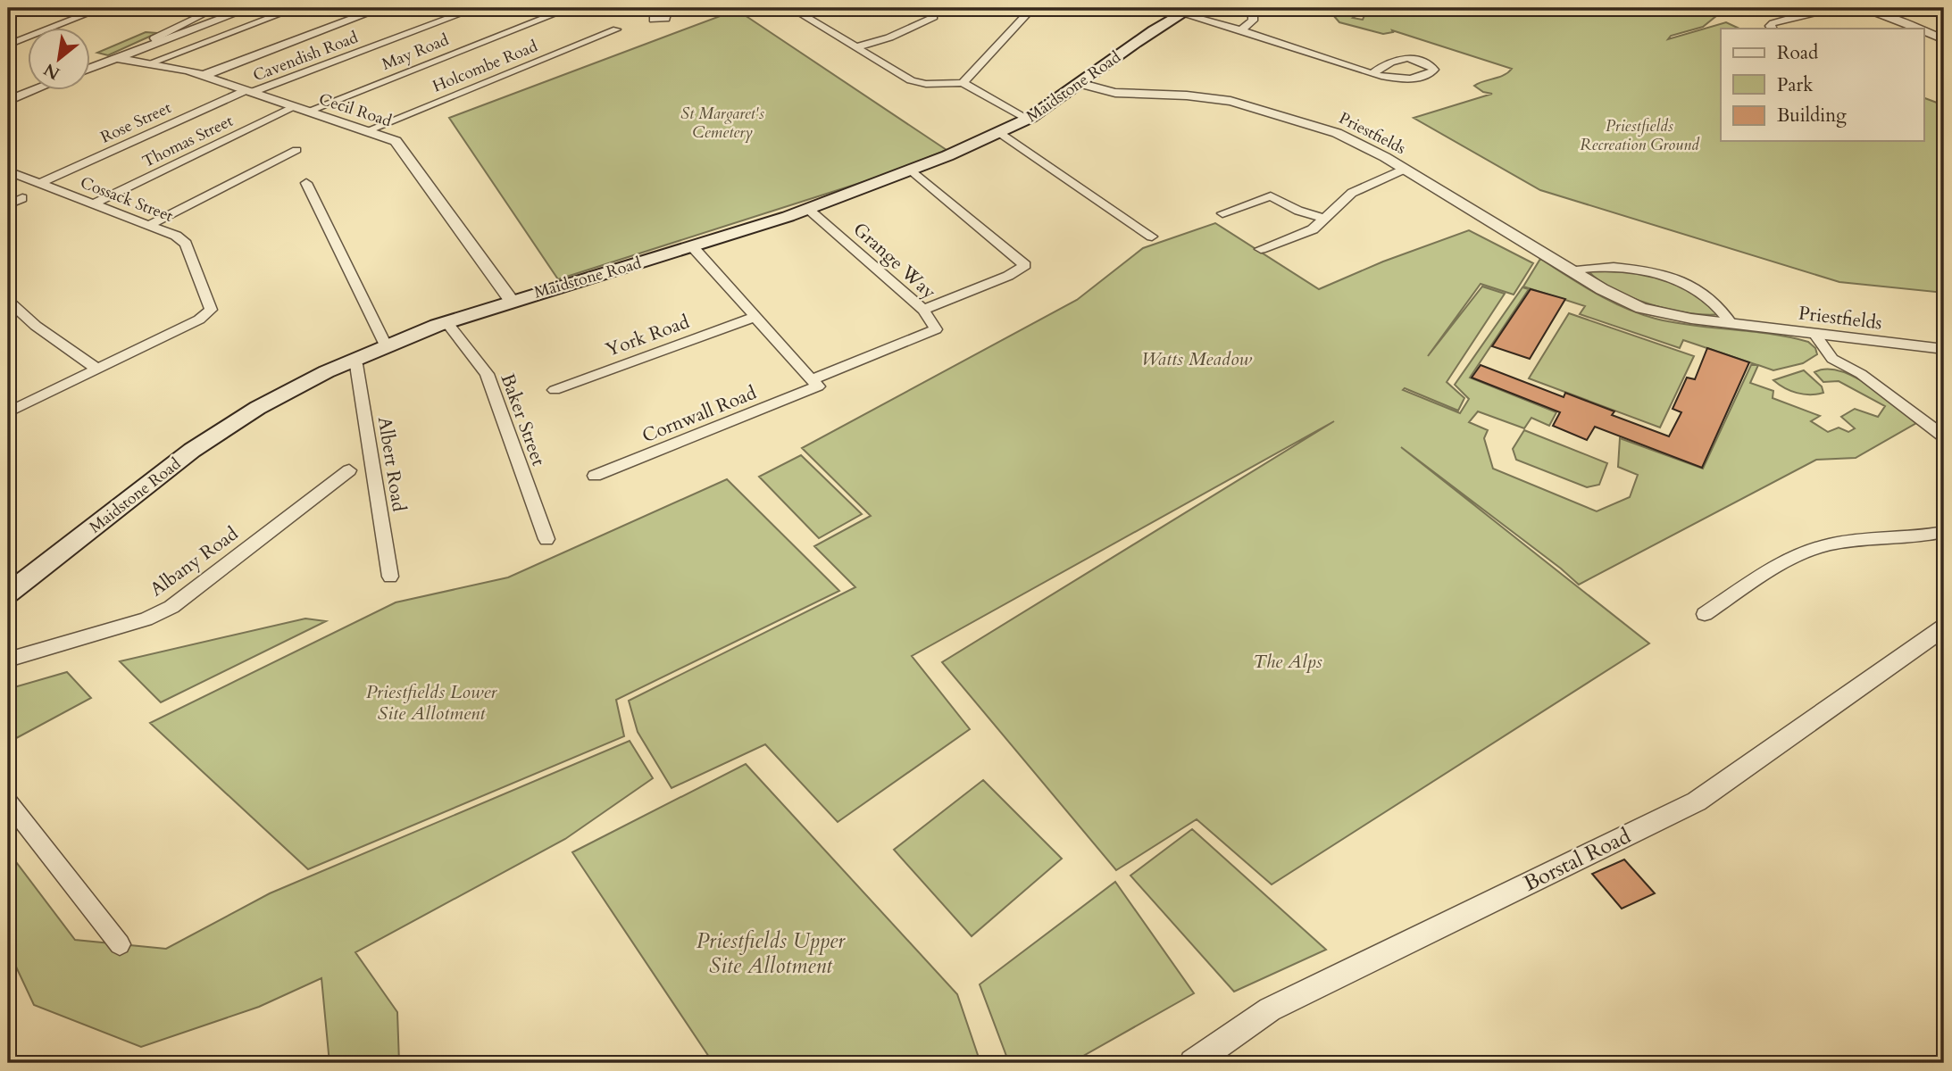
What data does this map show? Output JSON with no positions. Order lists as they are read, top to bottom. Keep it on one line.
{"streets":{"main road":["Maidstone Road"],"street":["May Road","Cavendish Road","Holcombe Road","Cecil Road","Rose Street","Priestfields","Thomas Street","Cossack Street","Grange Way","York Road","Cornwall Road","Baker Street","Albert Road","Albany Road","Borstal Road"]},"crossings":[["May Road","Cecil Road"],["Cavendish Road","Cecil Road"],["Cavendish Road","Rose Street"],["Holcombe Road","Cecil Road"],["Maidstone Road","Cecil Road"],["Maidstone Road","Priestfields"],["Maidstone Road","Grange Way"],["Maidstone Road","Baker Street"],["Maidstone Road","Albert Road"],["Cecil Road","Rose Street"],["Cecil Road","Thomas Street"],["Rose Street","Cossack Street"],["Thomas Street","Cossack Street"],["Grange Way","Cornwall Road"]],"parks":["St Margaret's Cemetery","Priestfields Recreation Ground","Watts Meadow","The Alps","Priestfields Lower Site Allotment","Priestfields Upper Site Allotment"],"legend":["Road","Park","Building"],"north":"bottom left"}
